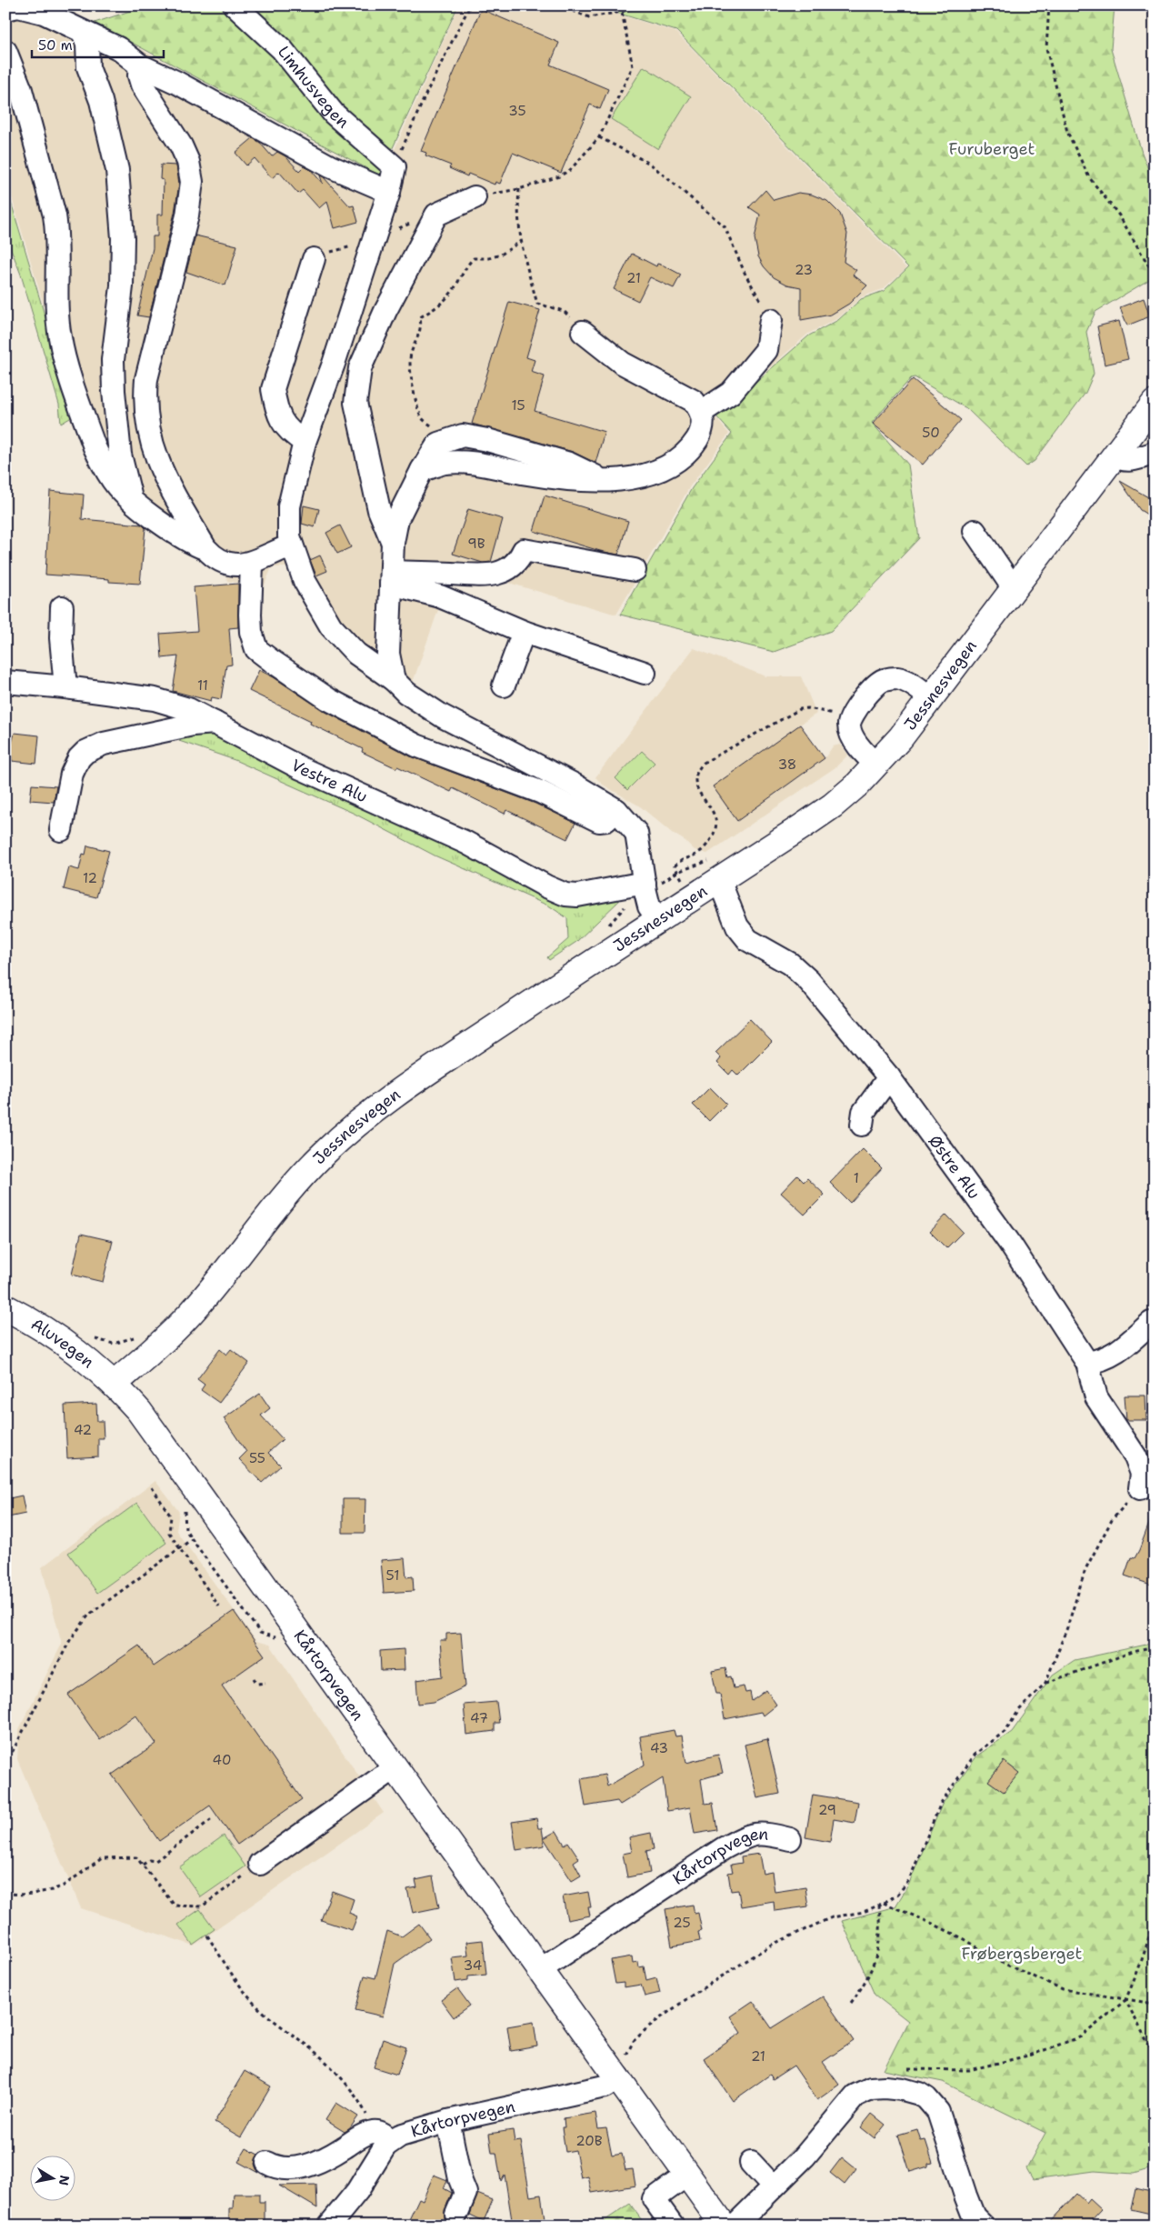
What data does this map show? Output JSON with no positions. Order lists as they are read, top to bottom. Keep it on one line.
{"streets":{"main road":["Jessnesvegen","Aluvegen","Kårtorpvegen"],"street":["Limhusvegen","Vestre Alu","Østre Alu"]},"crossings":[["Jessnesvegen","Østre Alu"],["Jessnesvegen","Aluvegen"],["Jessnesvegen","Kårtorpvegen"],["Aluvegen","Kårtorpvegen"]],"parks":["Furuberget","Frøbergsberget"],"house_numbers":["35","23","21","15","50","9B","11","38","12","1","42","55","51","47","43","40","29","25","34","21","20B"],"scale_bar":"50 m","north":"right"}
